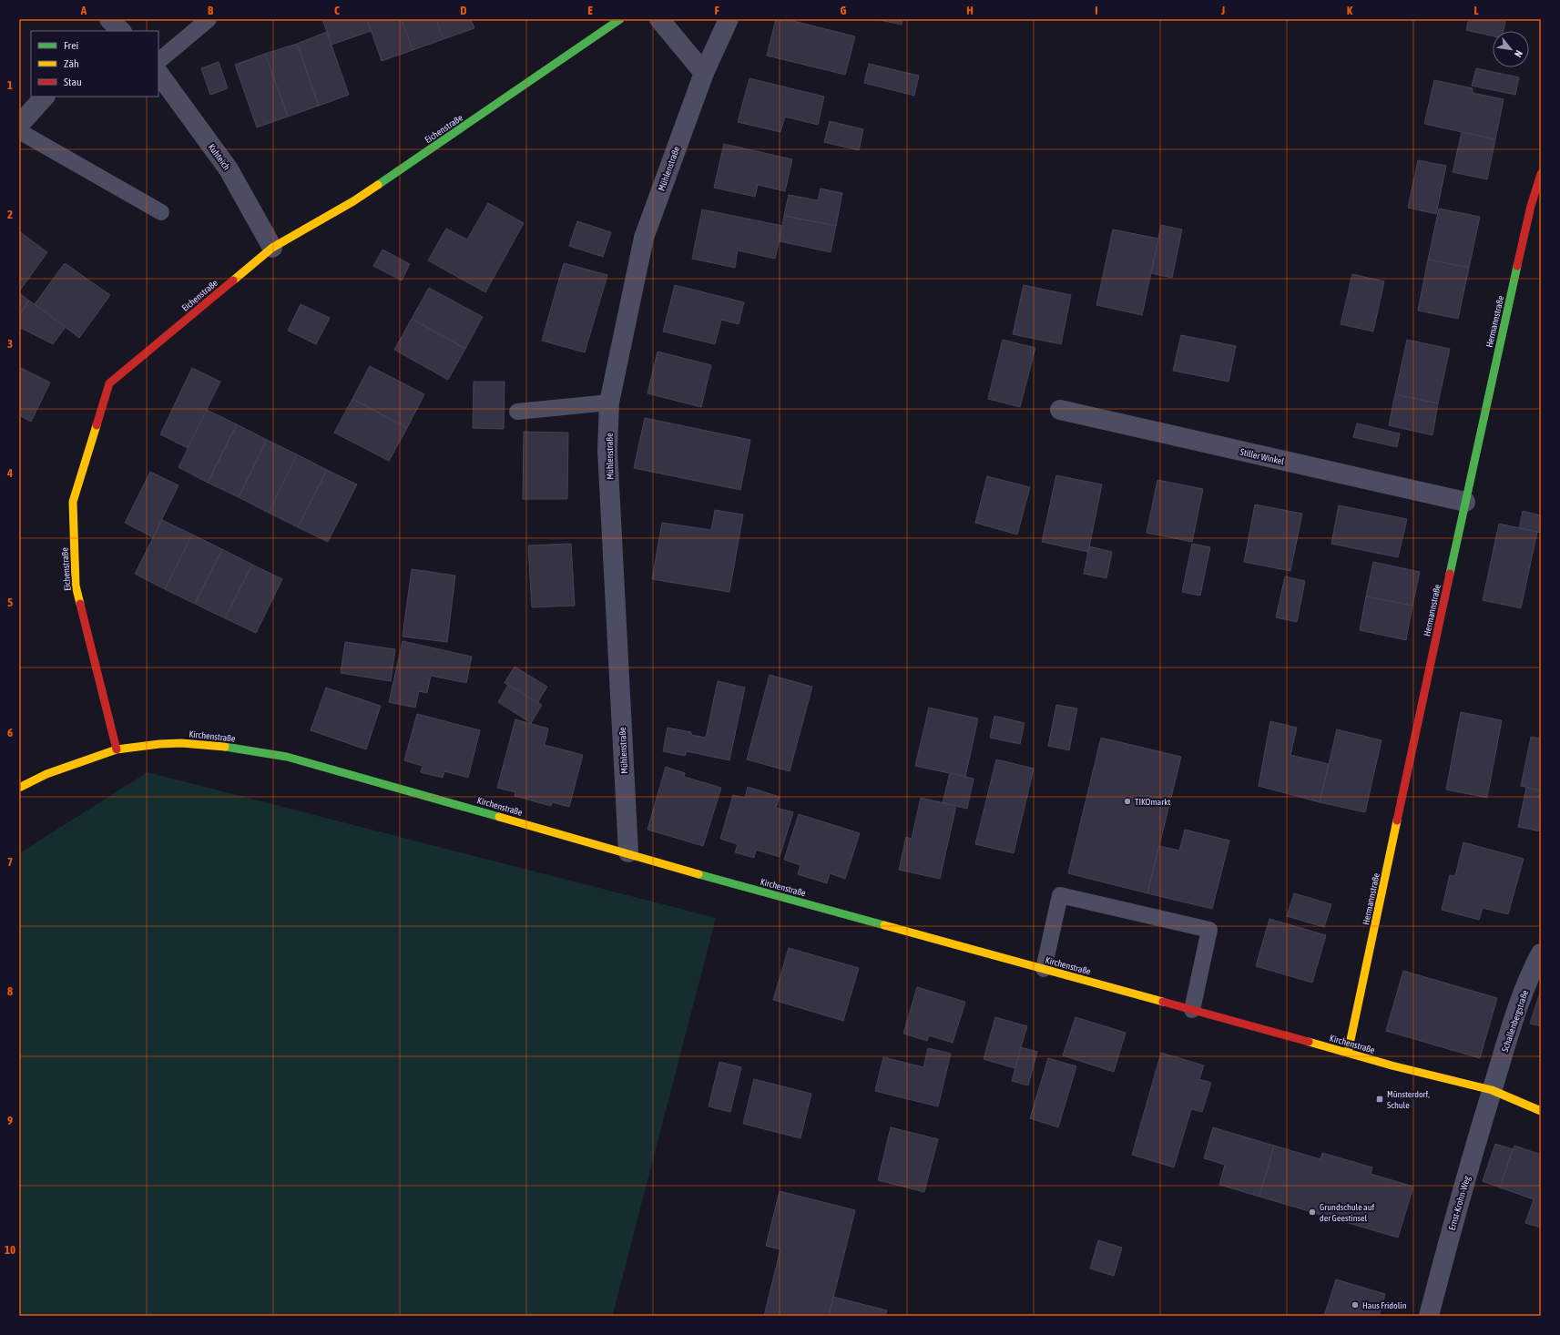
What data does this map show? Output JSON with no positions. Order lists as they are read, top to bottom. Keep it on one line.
{"streets":{"street":["Eichenstraße","Kuhteich","Mühlenstraße","Hermannstraße","Stiller Winkel","Kirchenstraße","Schallenbergstraße","Ernst-Krohn-Weg"]},"crossings":[["Eichenstraße","Kuhteich"],["Eichenstraße","Kirchenstraße"],["Mühlenstraße","Kirchenstraße"],["Hermannstraße","Stiller Winkel"],["Hermannstraße","Kirchenstraße"],["Kirchenstraße","Schallenbergstraße"],["Kirchenstraße","Ernst-Krohn-Weg"],["Schallenbergstraße","Ernst-Krohn-Weg"]],"places":{"other":["TIKOmarkt","Grundschule auf der Geestinsel","Haus Fridolin"],"transit":["Münsterdorf, Schule"]},"legend":["Frei","Zäh","Stau"],"north":"bottom right","grid":{"columns":["A","B","C","D","E","F","G","H","I","J","K","L"],"rows":["1","2","3","4","5","6","7","8","9","10"]}}
